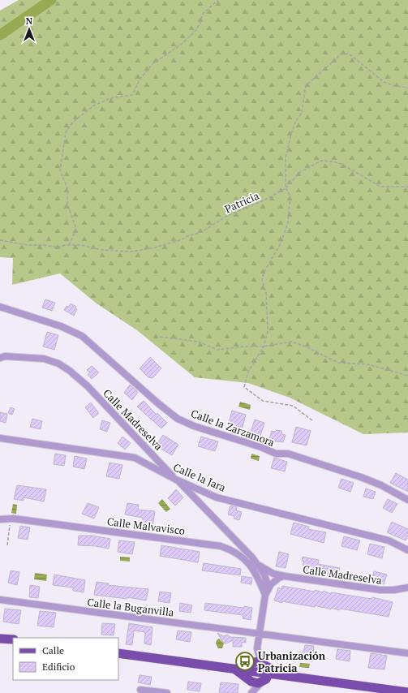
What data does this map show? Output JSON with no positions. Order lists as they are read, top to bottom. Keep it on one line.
{"streets":{"street":["Calle Madreselva","Calle la Zarzamora","Calle la Jara","Calle Malvavisco","Calle la Buganvilla"],"path":["Patricia"]},"crossings":[["Calle Madreselva","Calle la Jara"],["Calle Madreselva","Calle Malvavisco"],["Calle Madreselva","Calle la Buganvilla"]],"places":{"bus stop":["Urbanización Patricia"]},"legend":["Calle","Edificio"],"north":"top"}
